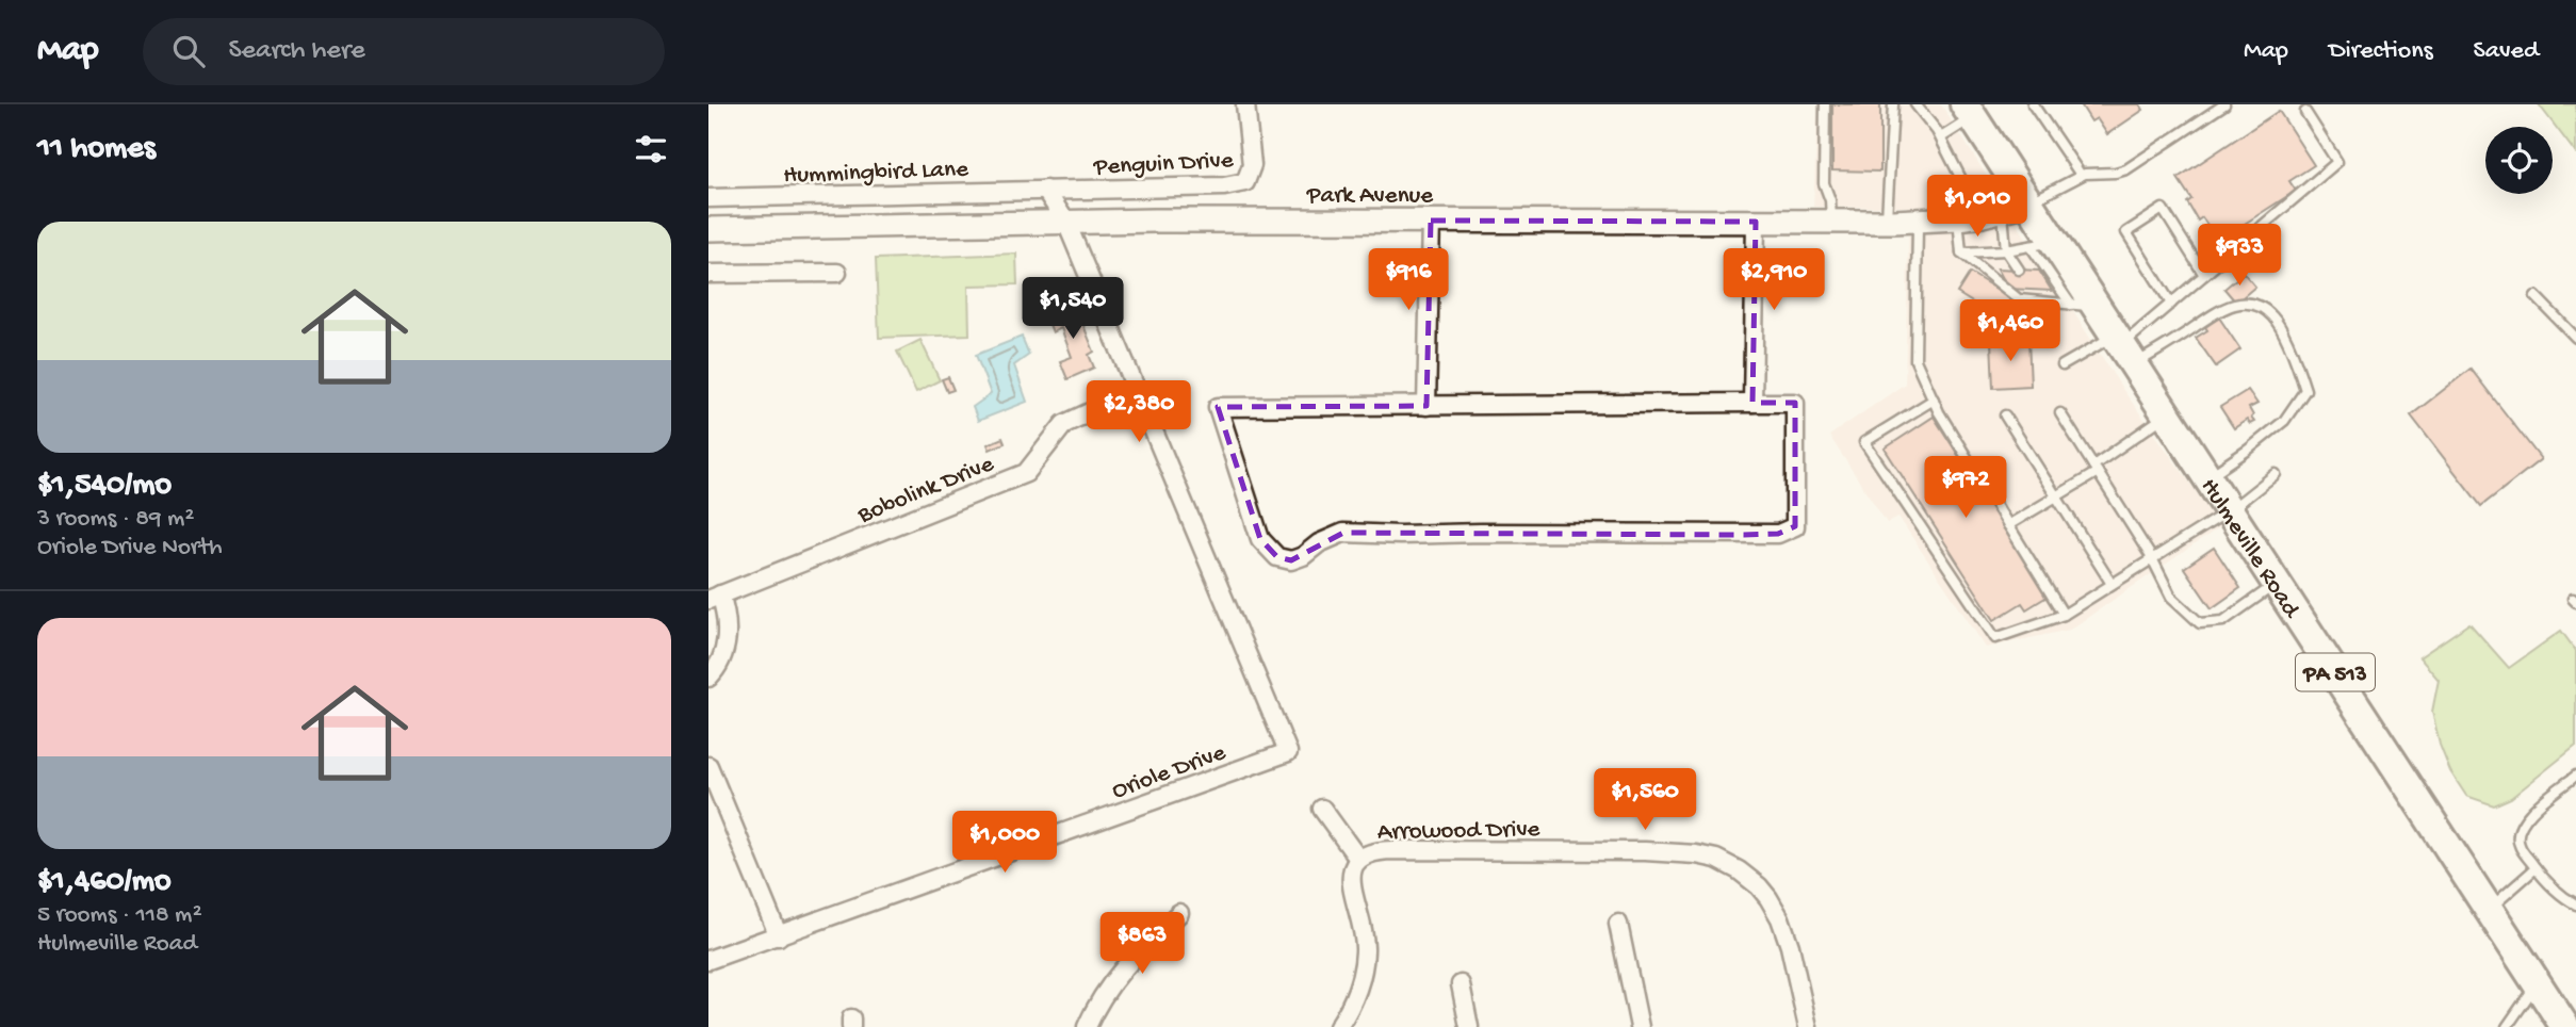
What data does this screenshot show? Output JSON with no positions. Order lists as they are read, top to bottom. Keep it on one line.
{"streets":{"main road":["Hulmeville Road","PA 513"],"street":["Penguin Drive","Hummingbird Lane","Park Avenue","Bobolink Drive","Oriole Drive","Arrowood Drive"]},"crossings":[["Penguin Drive","Hummingbird Lane"],["Park Avenue","Hulmeville Road"],["Bobolink Drive","Oriole Drive"]],"page":{"header":"Map","search":"Search here","nav":["Map","Directions","Saved"],"heading":"11 homes","price":["$1,010","$933","$916","$2,910","$1,540","$1,460","$2,380","$972","$1,560","$1,000","$863"],"list":[{"name":"$1,540/mo","note":"3 rooms · 89 m² · Oriole Drive North"},{"name":"$1,460/mo","note":"5 rooms · 118 m² · Hulmeville Road"}]}}
